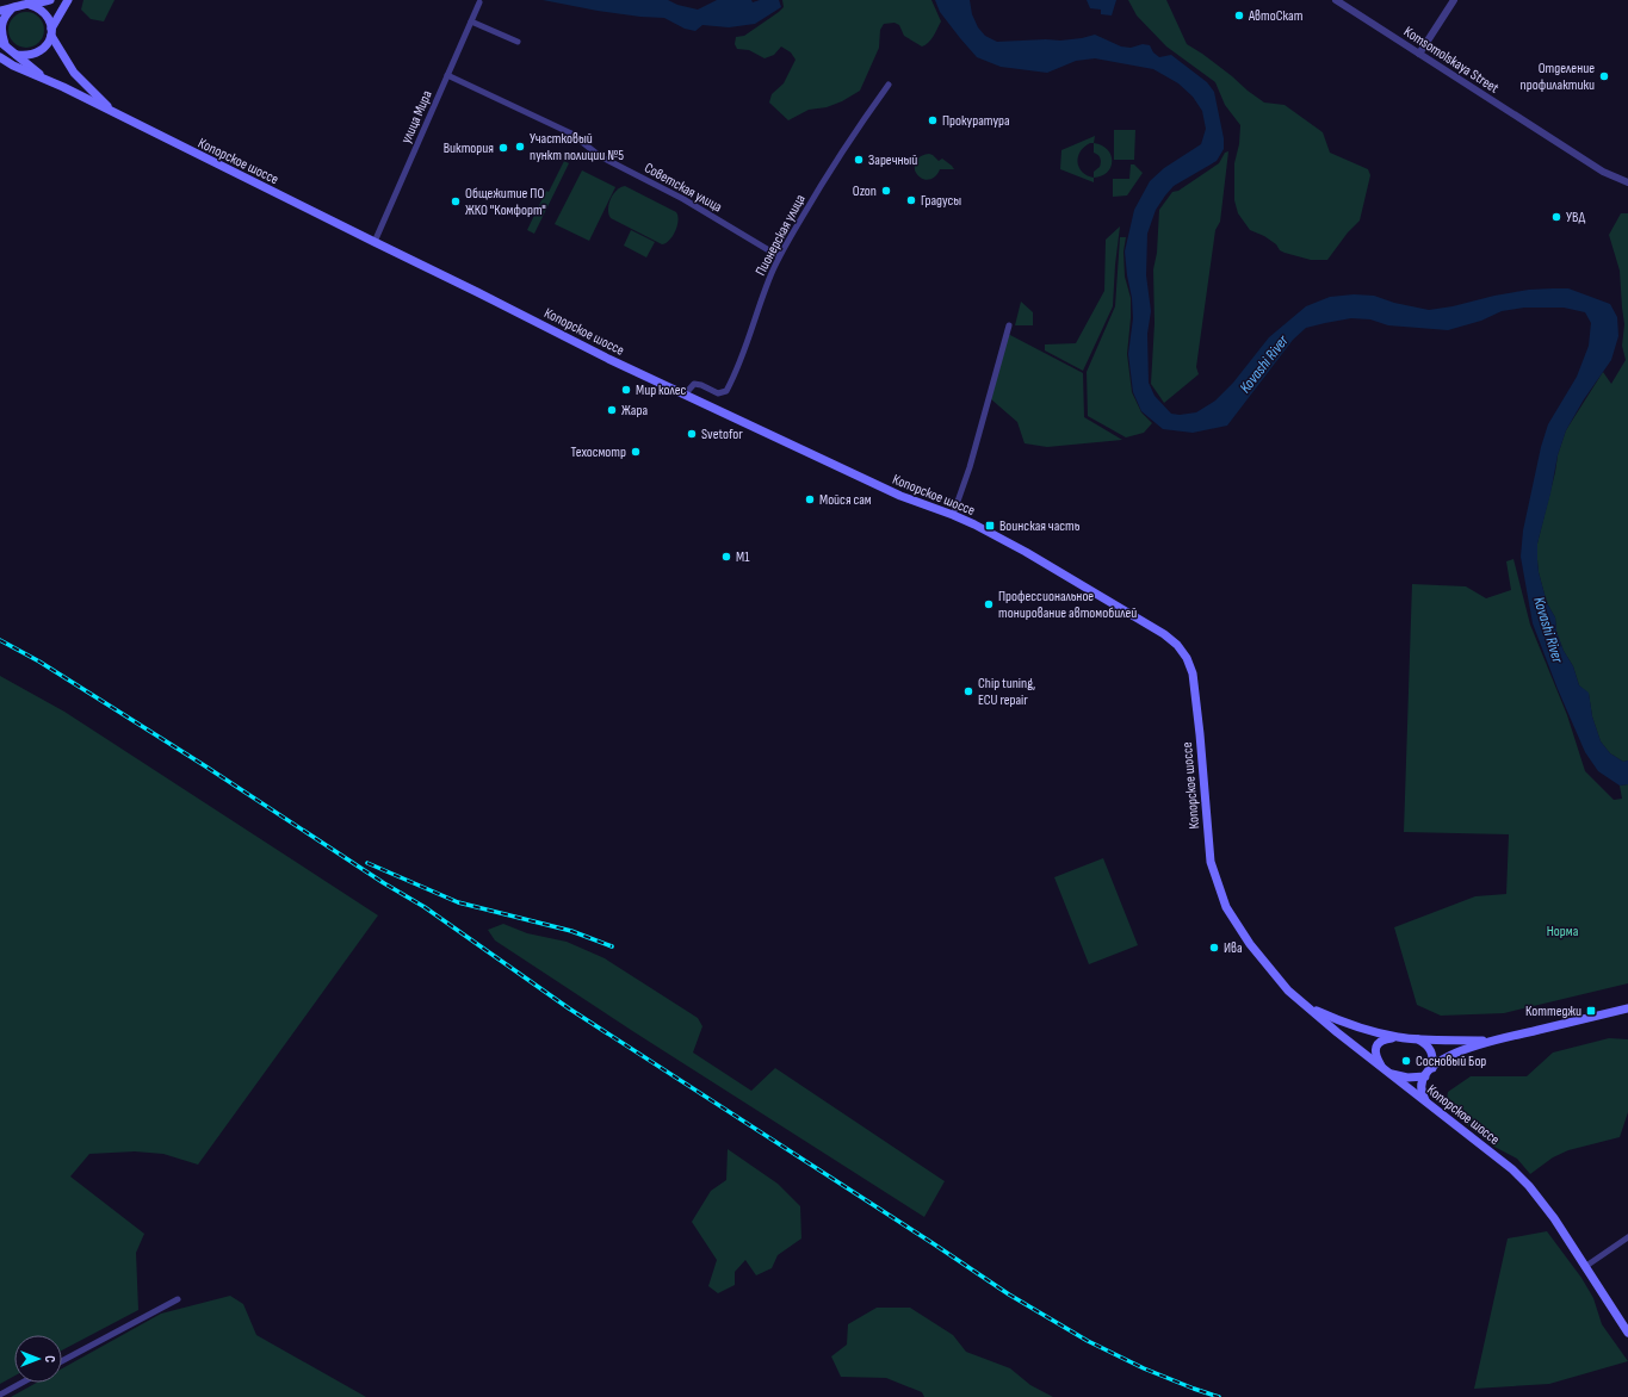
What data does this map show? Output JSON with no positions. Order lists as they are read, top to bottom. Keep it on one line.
{"streets":{"main road":["Копорское шоссе"],"street":["Komsomolskaya Street","улица Мира","Советская улица","Пионерская улица"]},"crossings":[["улица Мира","Копорское шоссе"],["улица Мира","Советская улица"],["Копорское шоссе","Пионерская улица"],["Советская улица","Пионерская улица"]],"water":["Kovashi River"],"parks":["Норма"],"places":{"other":["АвтоСкат","Отделение профилактики","Прокуратура","Участковый пункт полиции №5","Виктория","Заречный","Ozon","Градусы","Общежитие ПО ЖКО \"Комфорт\"","УВД","Мир колес","Жара","Svetofor","Техосмотр","Мойся сам","М1","Профессиональное тонирование автомобилей","Chip tuning, ECU repair","Ива","Сосновый Бор"],"transit":["Воинская часть","Коттеджи"]},"north":"right"}
